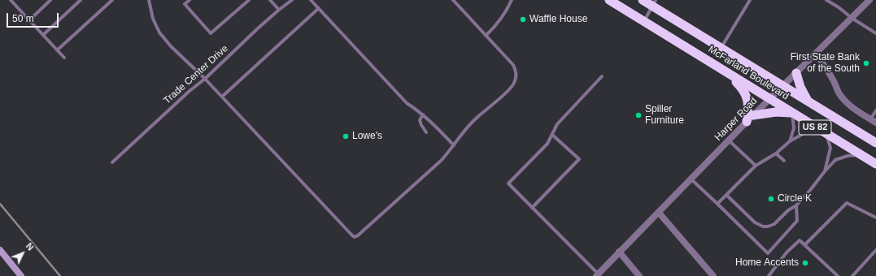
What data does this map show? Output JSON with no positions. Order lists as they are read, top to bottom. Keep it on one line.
{"streets":{"highway":["McFarland Boulevard","US 82"],"street":["Harper Road"],"lane":["Trade Center Drive"]},"crossings":[["McFarland Boulevard","Harper Road"]],"places":["Waffle House","First State Bank of the South","Spiller Furniture","Lowe's","Circle K","Home Accents"],"scale_bar":"50 m","north":"top right"}
